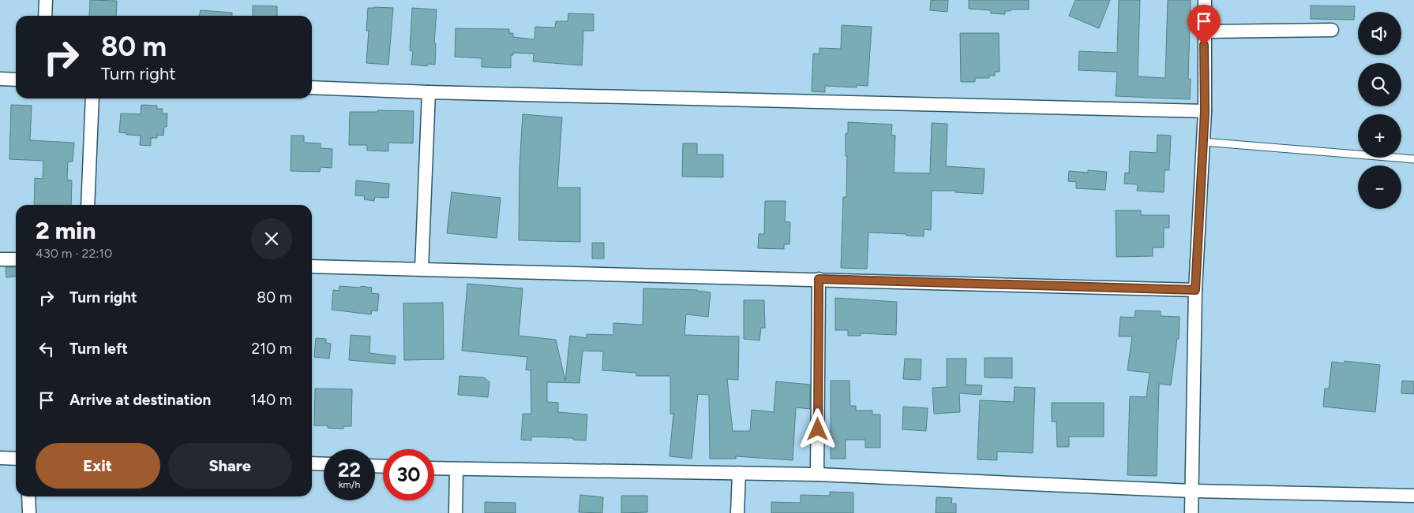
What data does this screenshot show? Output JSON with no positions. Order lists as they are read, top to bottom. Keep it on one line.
{"page":{"map_buttons":["+","−"],"turn":["80 m","Turn right"],"heading":["2 min","430 m · 22:10"],"list":[{"name":"Turn right","value":"80 m"},{"name":"Turn left","value":"210 m"},{"name":"Arrive at destination","value":"140 m"}],"buttons":["Exit","Share"],"speed":"22 km/h","limit":"30"}}
